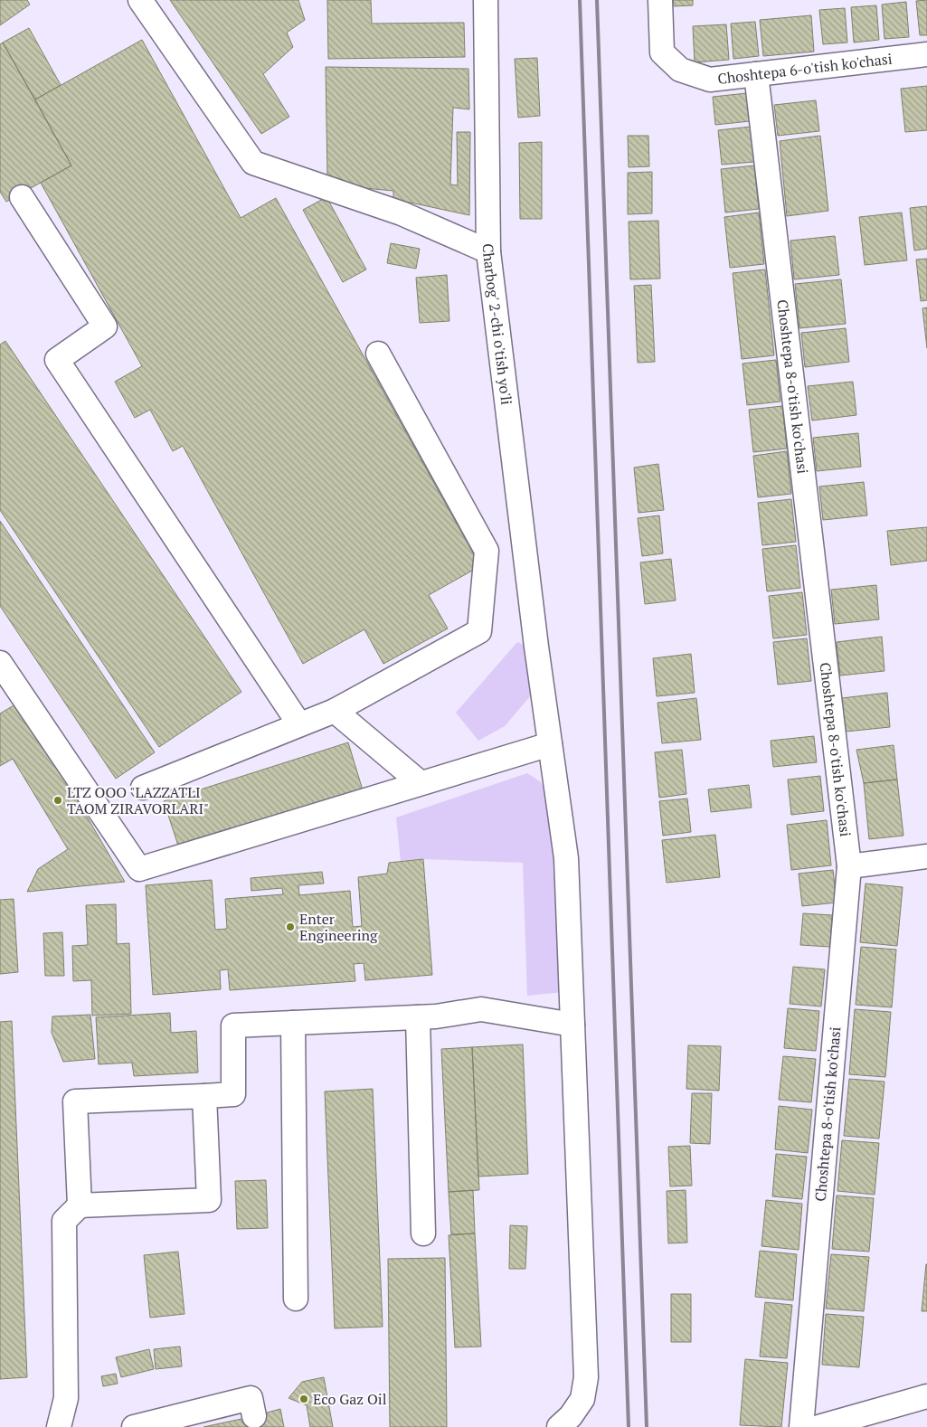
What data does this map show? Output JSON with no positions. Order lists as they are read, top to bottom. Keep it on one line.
{"streets":{"street":["Choshtepa 6-o'tish ko'chasi","Charbog' 2-chi o'tish yo'li","Choshtepa 8-o'tish ko'chasi"]},"crossings":[["Choshtepa 6-o'tish ko'chasi","Choshtepa 8-o'tish ko'chasi"]],"places":["LTZ OOO \"LAZZATLI TAOM ZIRAVORLARI\"","Enter Engineering","Eco Gaz Oil"]}
